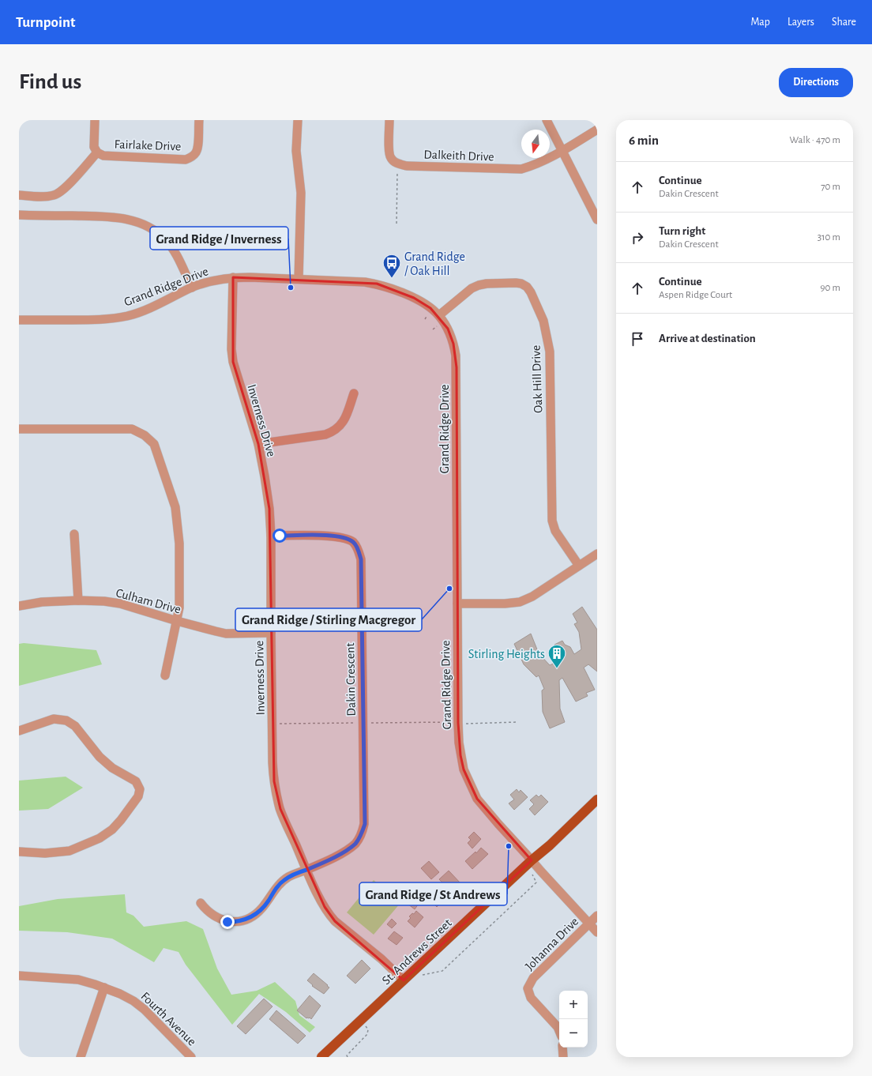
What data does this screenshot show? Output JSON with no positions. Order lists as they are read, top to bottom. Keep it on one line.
{"streets":{"main road":["St. Andrews Street"],"street":["Fairlake Drive","Dalkeith Drive","Grand Ridge Drive","Oak Hill Drive","Inverness Drive","Culham Drive","Dakin Crescent","Johanna Drive","Fourth Avenue"]},"crossings":[["Grand Ridge Drive","Oak Hill Drive"],["Grand Ridge Drive","Inverness Drive"],["Grand Ridge Drive","Johanna Drive"],["Grand Ridge Drive","St. Andrews Street"],["Inverness Drive","Culham Drive"],["Inverness Drive","Dakin Crescent"],["Inverness Drive","St. Andrews Street"]],"places":{"bus stop":["Grand Ridge / Oak Hill"],"other":["Grand Ridge / Inverness","Grand Ridge / Stirling Macgregor","Grand Ridge / St Andrews"],"building":["Stirling Heights"]},"north":"bottom","page":{"header":"Turnpoint","nav":["Map","Layers","Share"],"buttons":"Directions","title":"Find us","heading":["6 min","Walk · 470 m"],"list":[["Continue","Dakin Crescent","70 m"],["Turn right","Dakin Crescent","310 m"],["Continue","Aspen Ridge Court","90 m"],"Arrive at destination"],"map_buttons":["+","−"]}}
